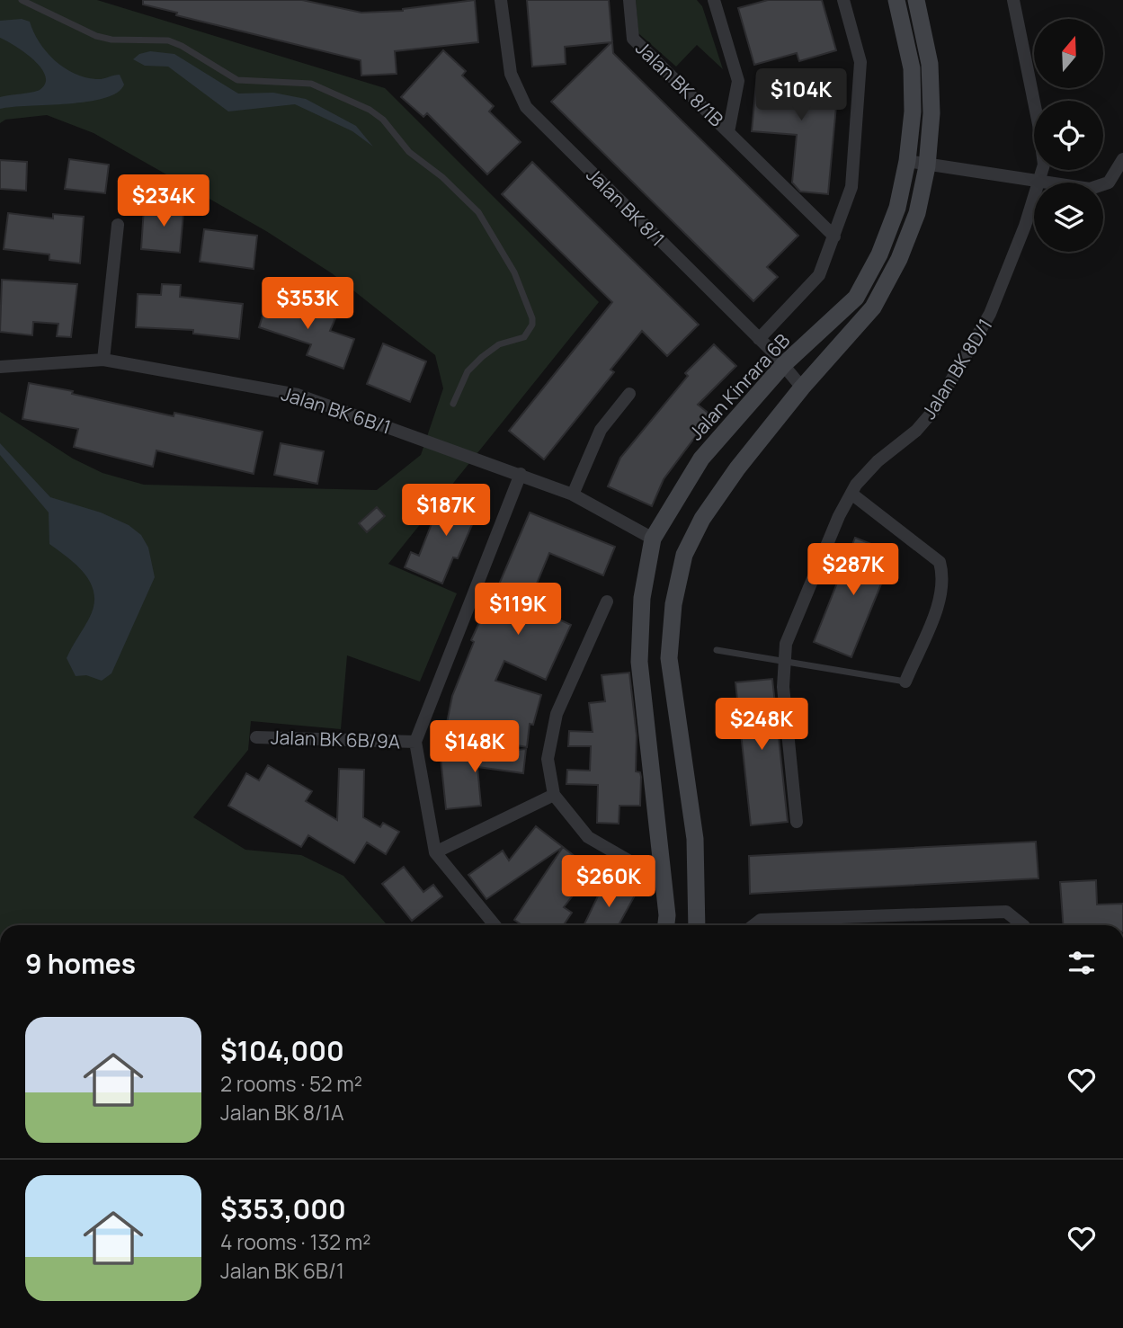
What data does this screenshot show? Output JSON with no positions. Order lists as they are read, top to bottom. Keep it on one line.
{"streets":{"street":["Jalan BK 8/1B","Jalan BK 8/1","Jalan BK 8D/1","Jalan Kinrara 6B","Jalan BK 6B/1","Jalan BK 6B/9A"]},"crossings":[["Jalan BK 8/1","Jalan Kinrara 6B"],["Jalan Kinrara 6B","Jalan BK 6B/1"]],"north":"top","page":{"price":["$104K","$234K","$353K","$187K","$287K","$119K","$248K","$148K","$260K"],"heading":"9 homes","list":[{"name":"$104,000","note":"2 rooms · 52 m² · Jalan BK 8/1A"},{"name":"$353,000","note":"4 rooms · 132 m² · Jalan BK 6B/1"}]}}
